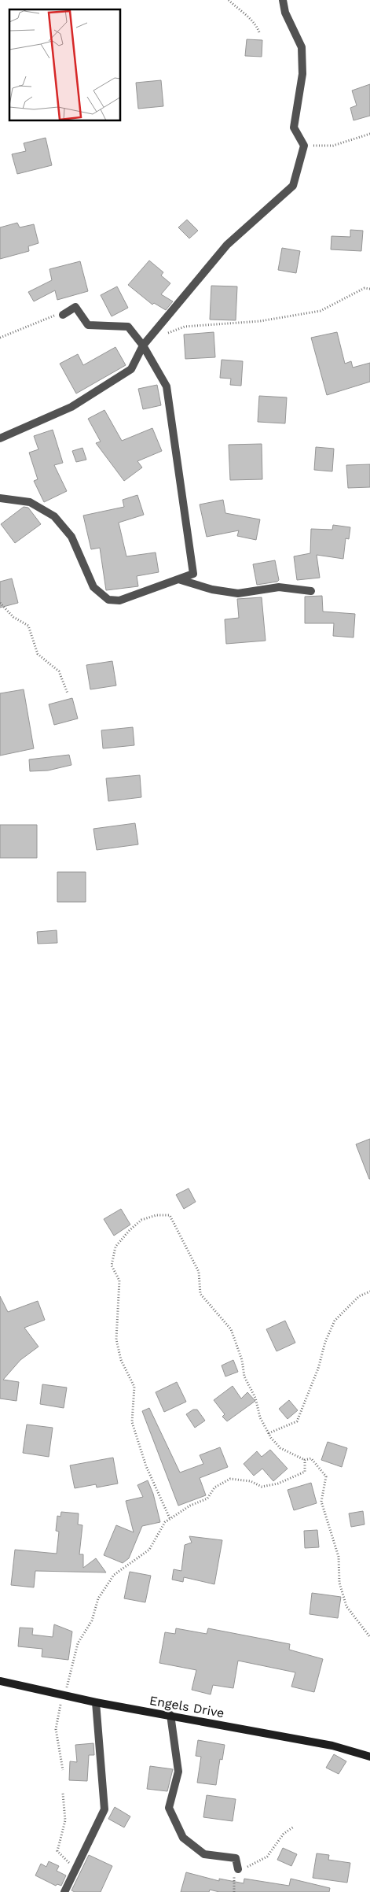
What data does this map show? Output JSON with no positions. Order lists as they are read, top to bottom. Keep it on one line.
{"streets":{"street":["Engels Drive"]}}
